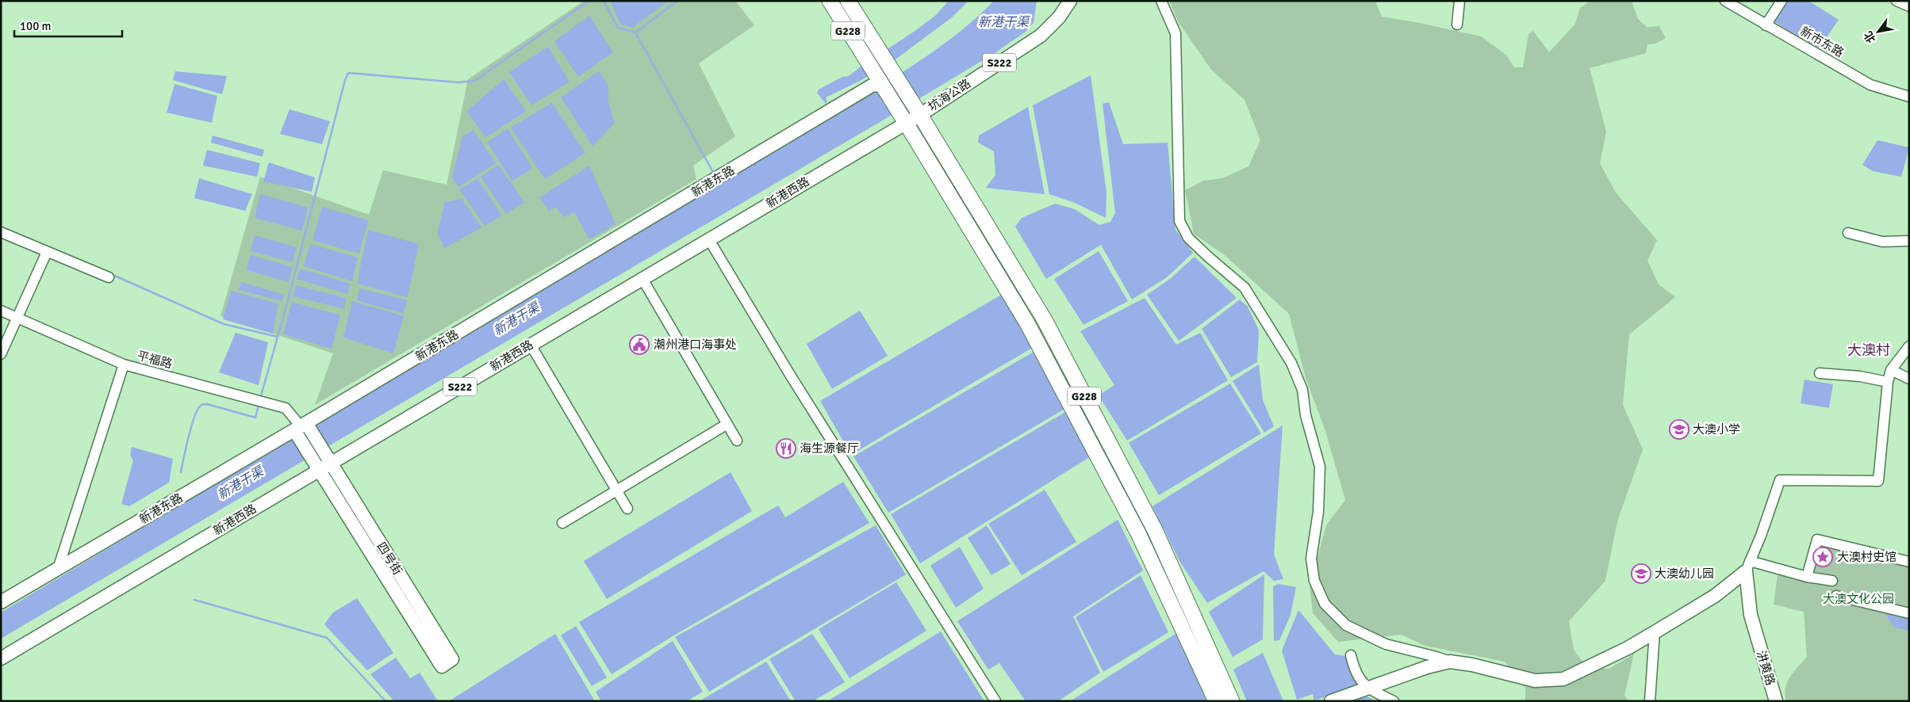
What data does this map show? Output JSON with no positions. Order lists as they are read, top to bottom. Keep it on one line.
{"streets":{"highway":["G228"],"main road":["S222","坑海公路","新港东路","新港西路","四号街","汫黄路"],"street":["新市东路","平福路"]},"crossings":[["G228","坑海公路"],["G228","新港东路"],["G228","新港西路"],["坑海公路","新港西路"],["新港东路","平福路"],["新港东路","四号街"],["平福路","四号街"]],"districts":["大澳村"],"water":["新港干渠"],"parks":["大澳文化公园"],"places":{"public building":["潮州港口海事处"],"school or university":["大澳小学","大澳幼儿园"],"restaurant":["海生源餐厅"],"place":["大澳村史馆"]},"scale_bar":"100 m","north":"bottom left"}
